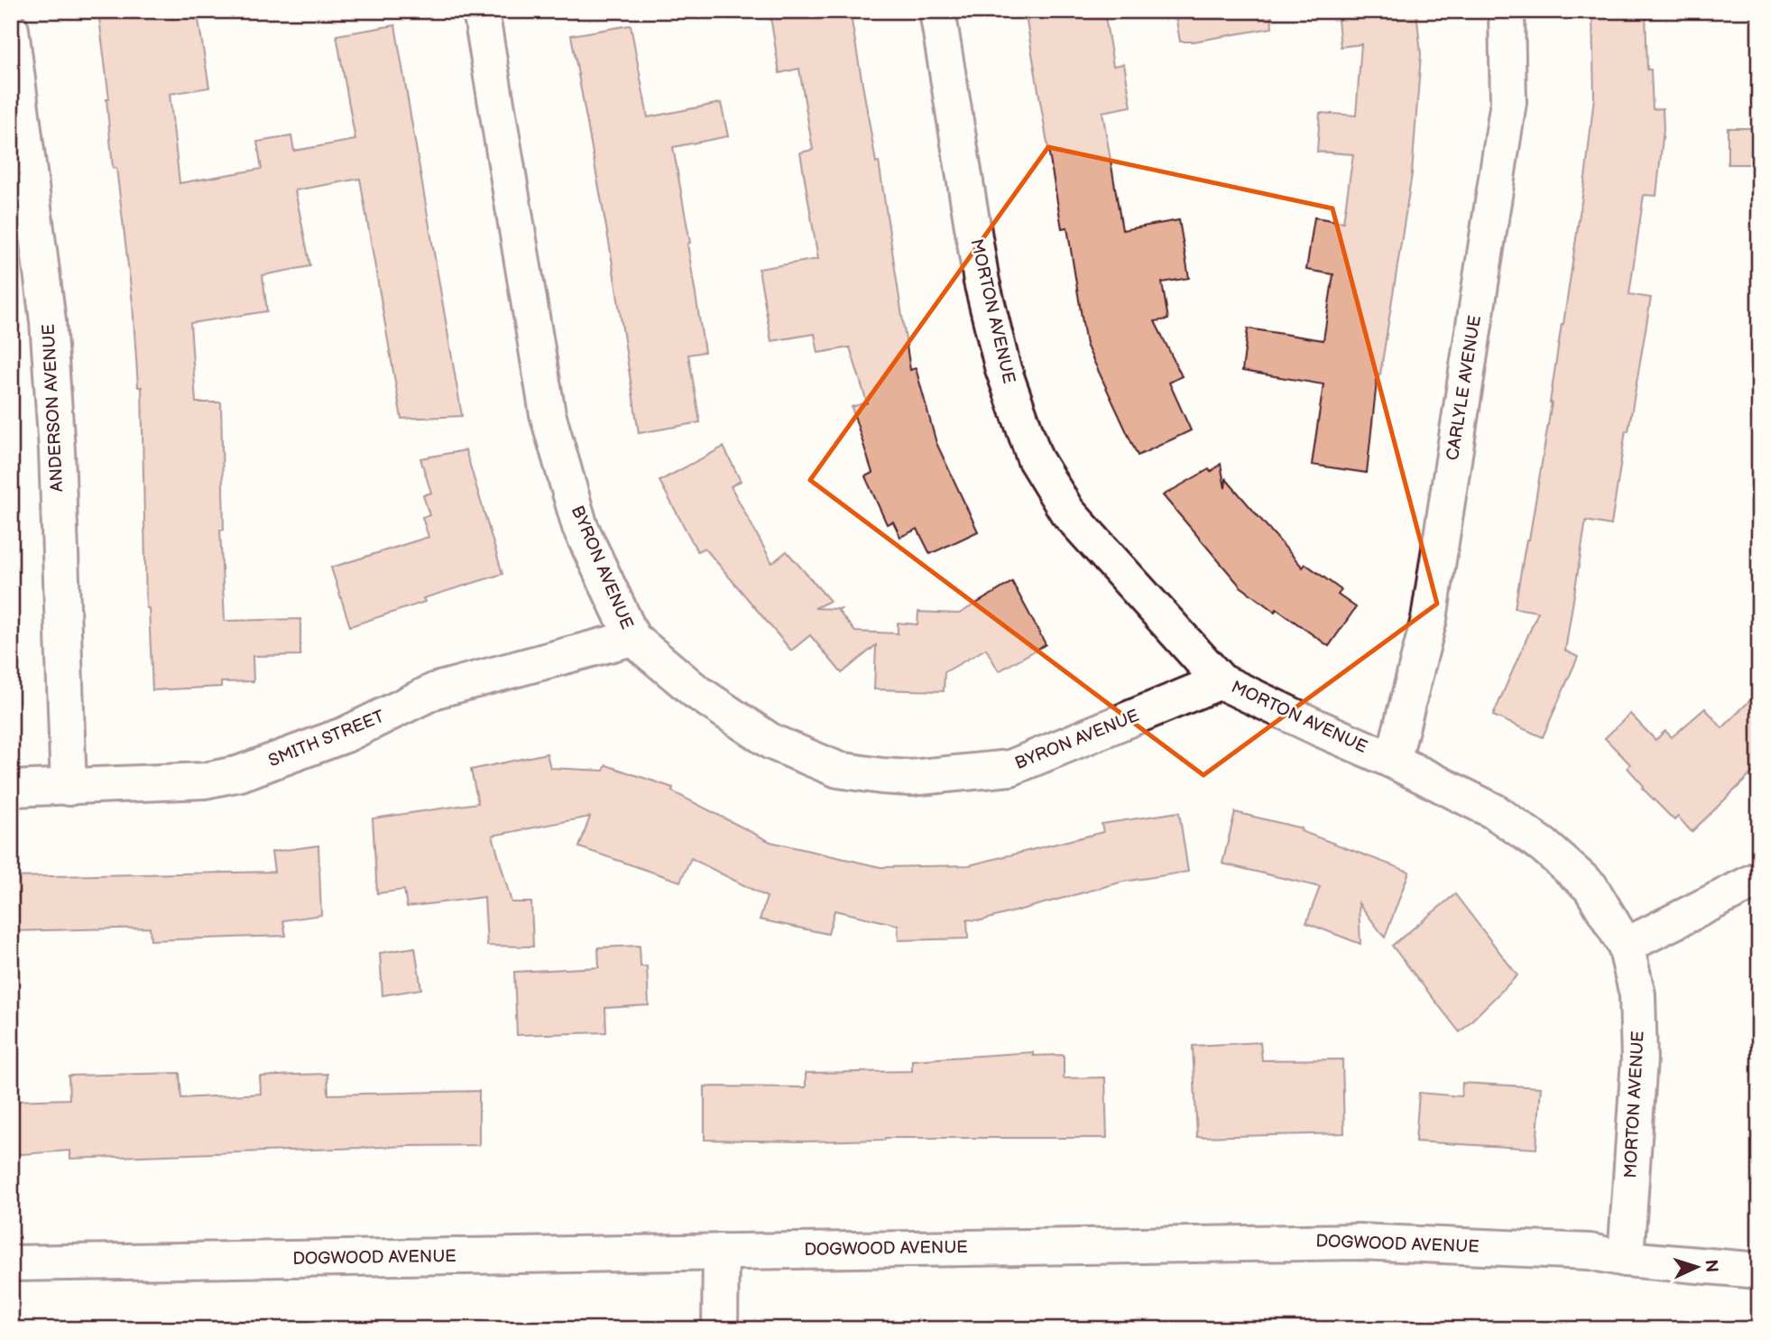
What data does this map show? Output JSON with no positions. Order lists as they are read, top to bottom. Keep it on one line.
{"streets":{"street":["MORTON AVENUE","CARLYLE AVENUE","ANDERSON AVENUE","BYRON AVENUE","SMITH STREET","DOGWOOD AVENUE"]},"crossings":[["MORTON AVENUE","CARLYLE AVENUE"],["MORTON AVENUE","BYRON AVENUE"],["MORTON AVENUE","DOGWOOD AVENUE"],["ANDERSON AVENUE","SMITH STREET"],["BYRON AVENUE","SMITH STREET"]],"north":"right"}
